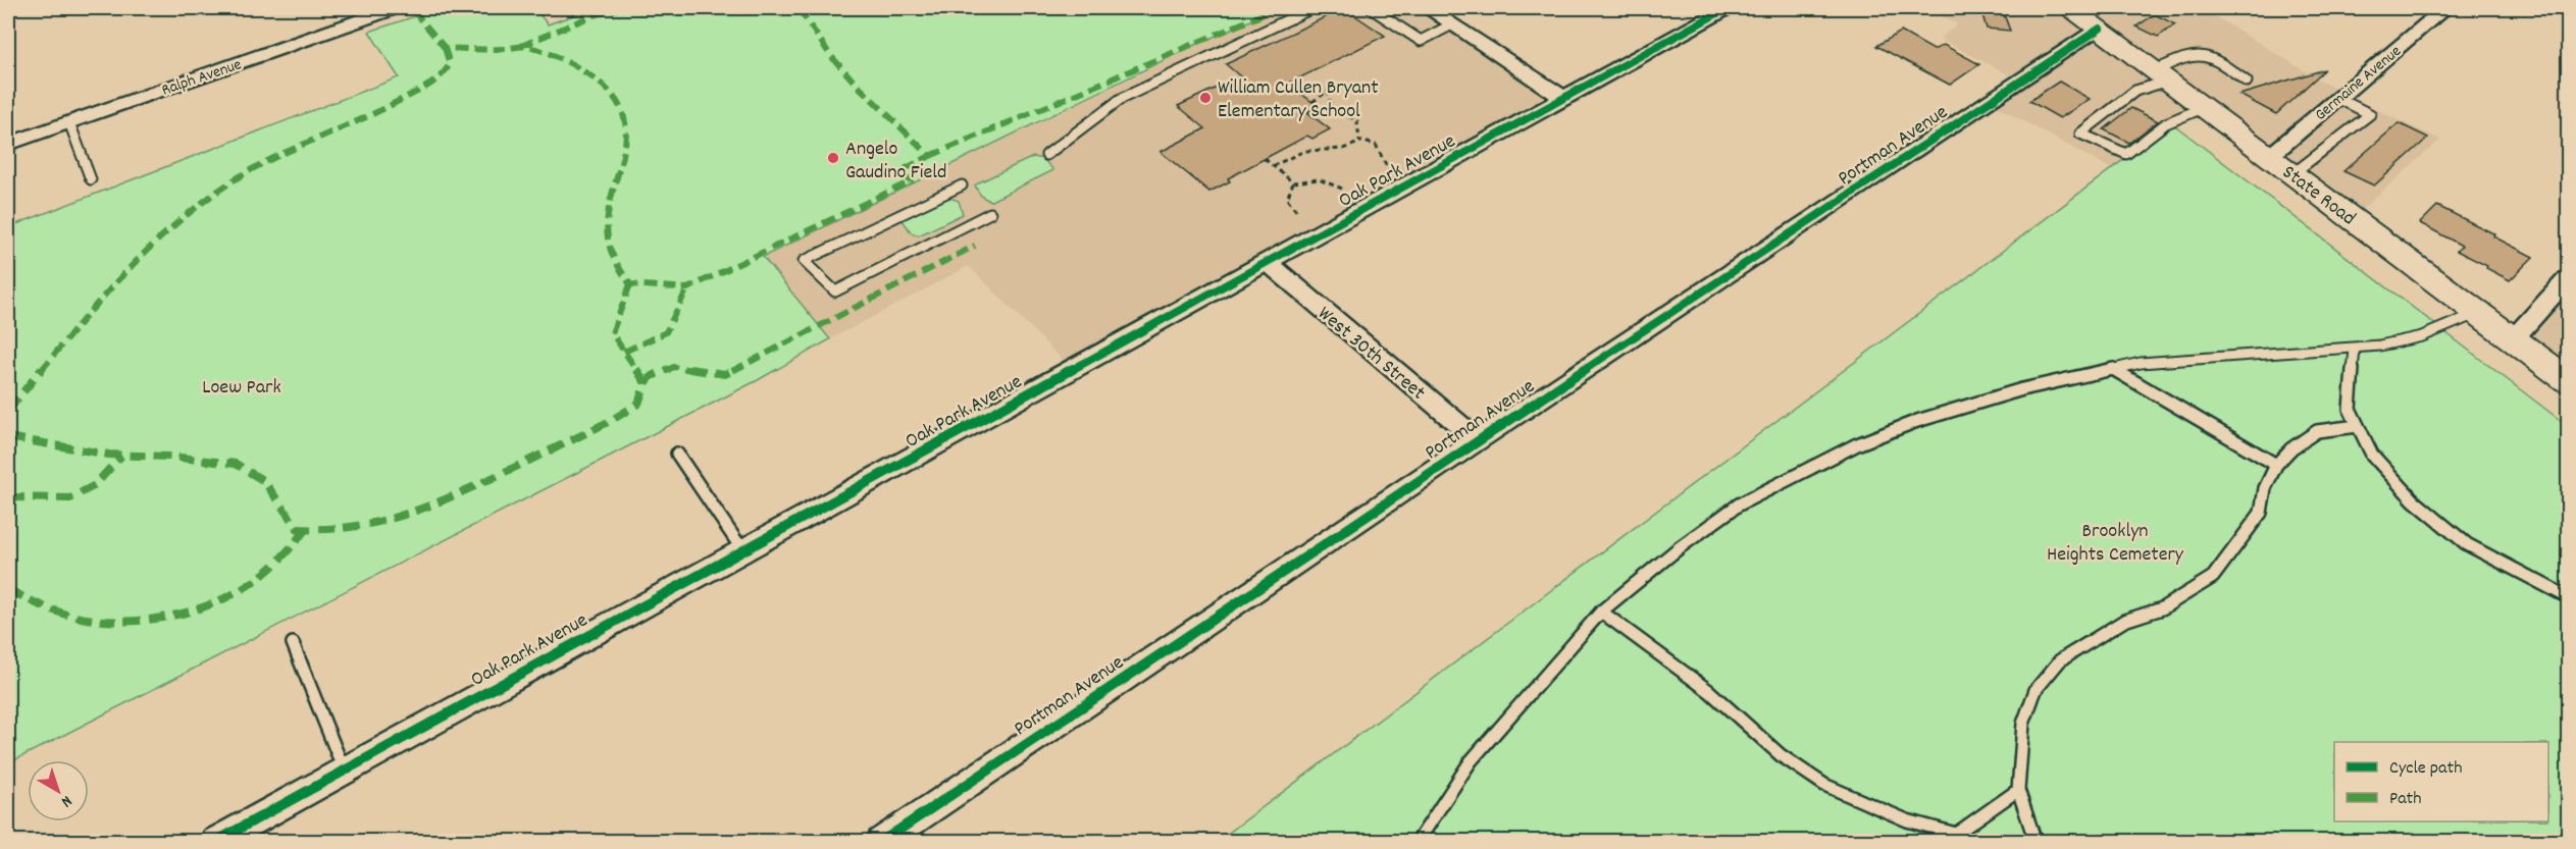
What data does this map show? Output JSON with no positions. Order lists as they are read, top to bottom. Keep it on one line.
{"streets":{"main road":["State Road"],"street":["Ralph Avenue","Germaine Avenue","Portman Avenue","Oak Park Avenue","West 30th Street"]},"crossings":[["Germaine Avenue","State Road"],["Portman Avenue","State Road"],["Portman Avenue","West 30th Street"],["Oak Park Avenue","West 30th Street"]],"parks":["Loew Park","Brooklyn Heights Cemetery"],"places":["William Cullen Bryant Elementary School","Angelo Gaudino Field"],"legend":["Cycle path","Path"],"north":"bottom right"}
